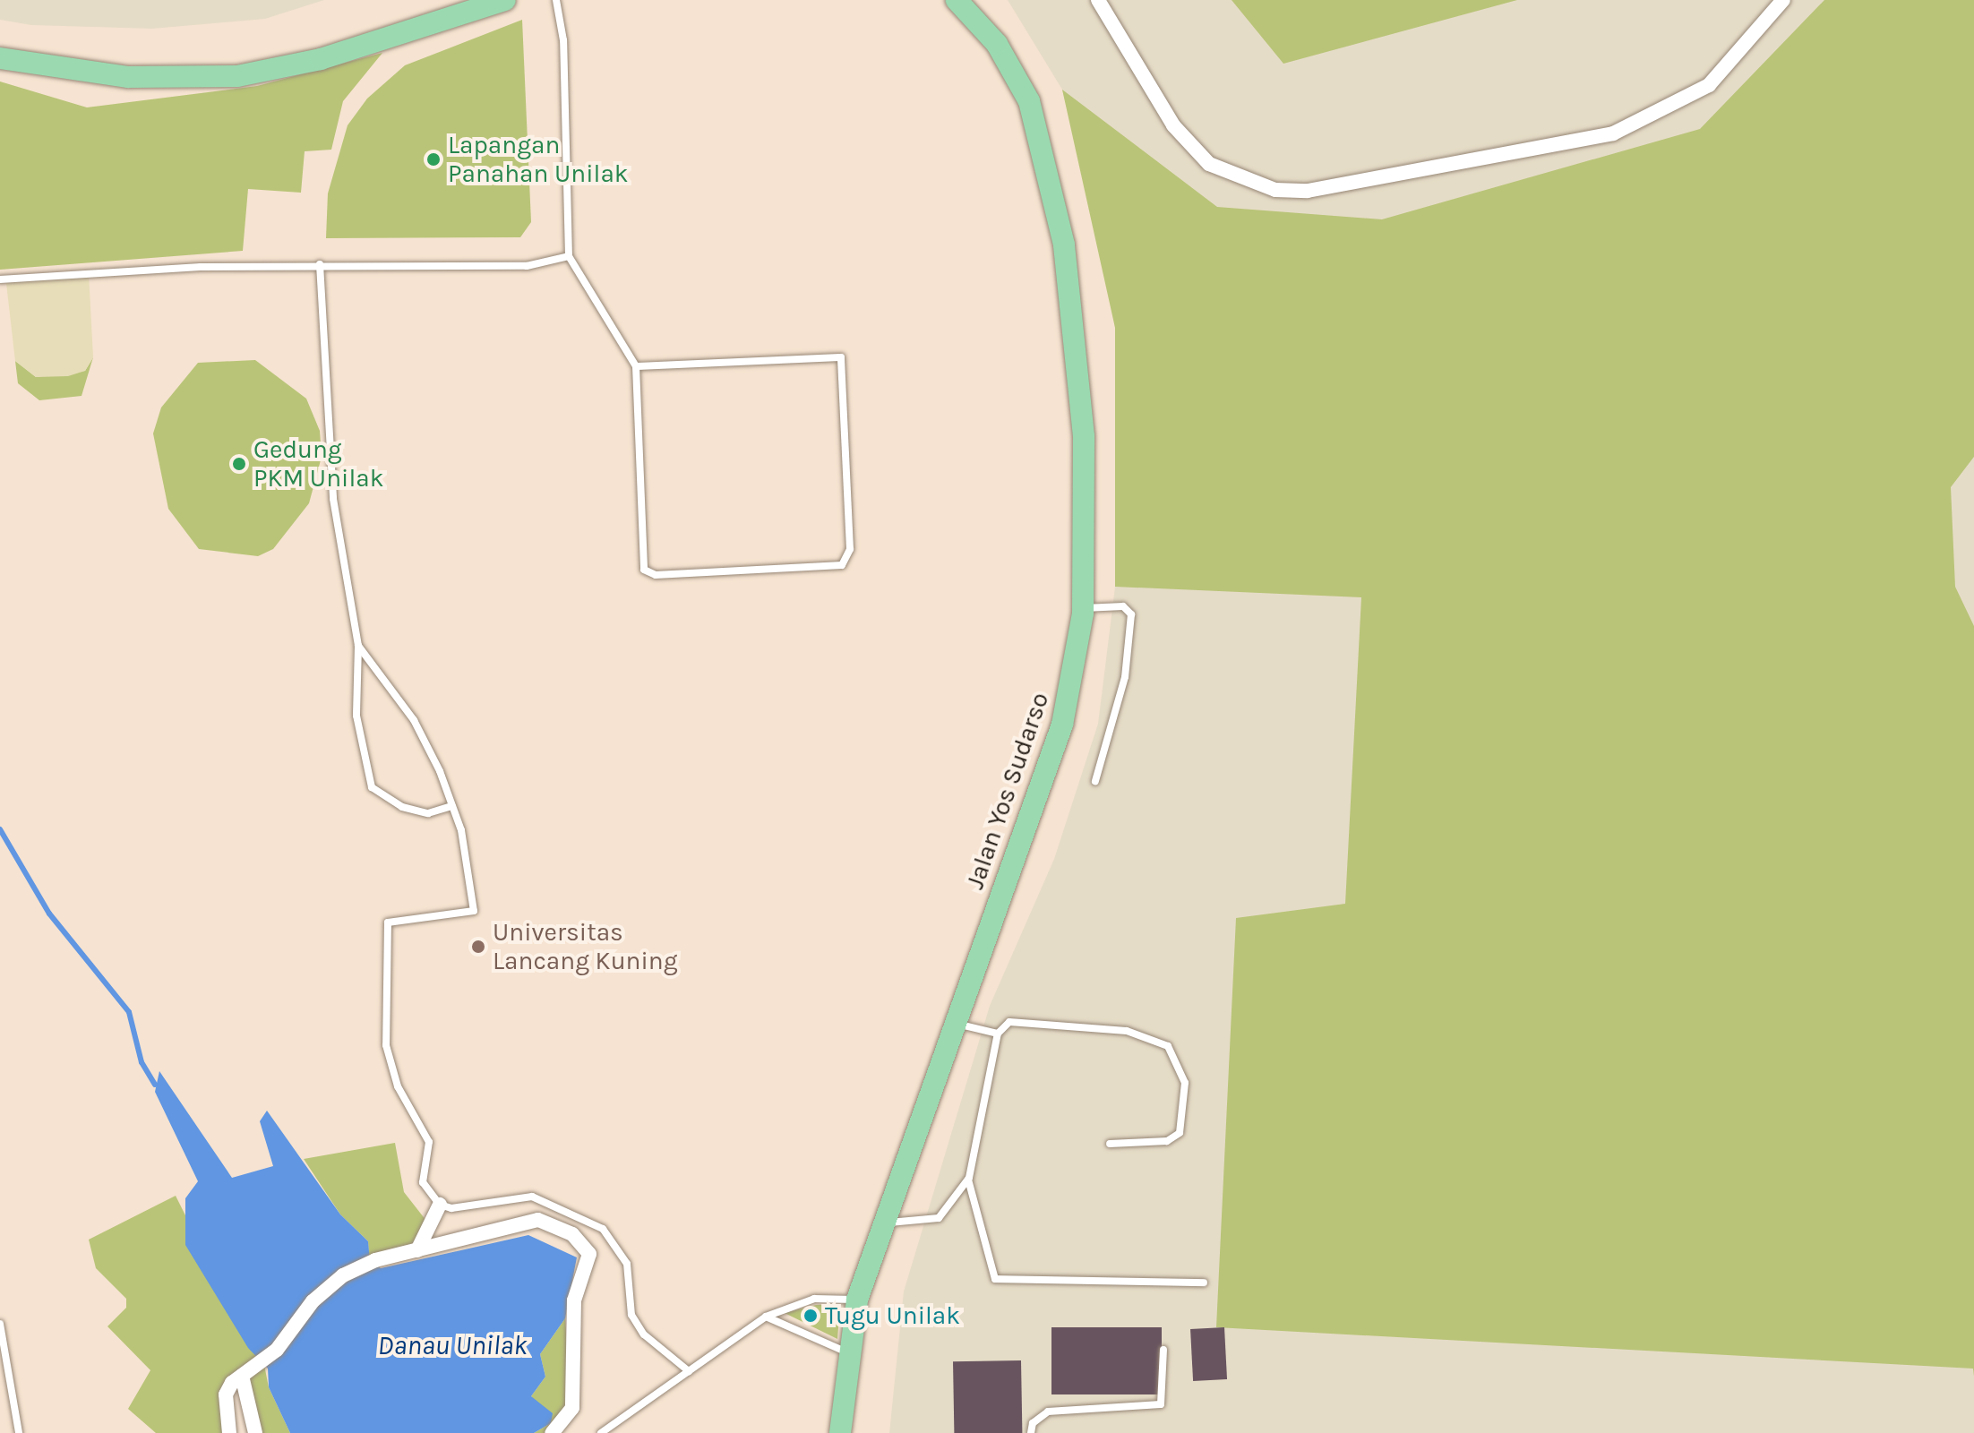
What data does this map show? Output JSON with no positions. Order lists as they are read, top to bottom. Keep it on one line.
{"streets":{"main road":["Jalan Yos Sudarso"]},"water":["Danau Unilak"],"places":["Lapangan Panahan Unilak","Gedung PKM Unilak","Universitas Lancang Kuning","Tugu Unilak"]}
